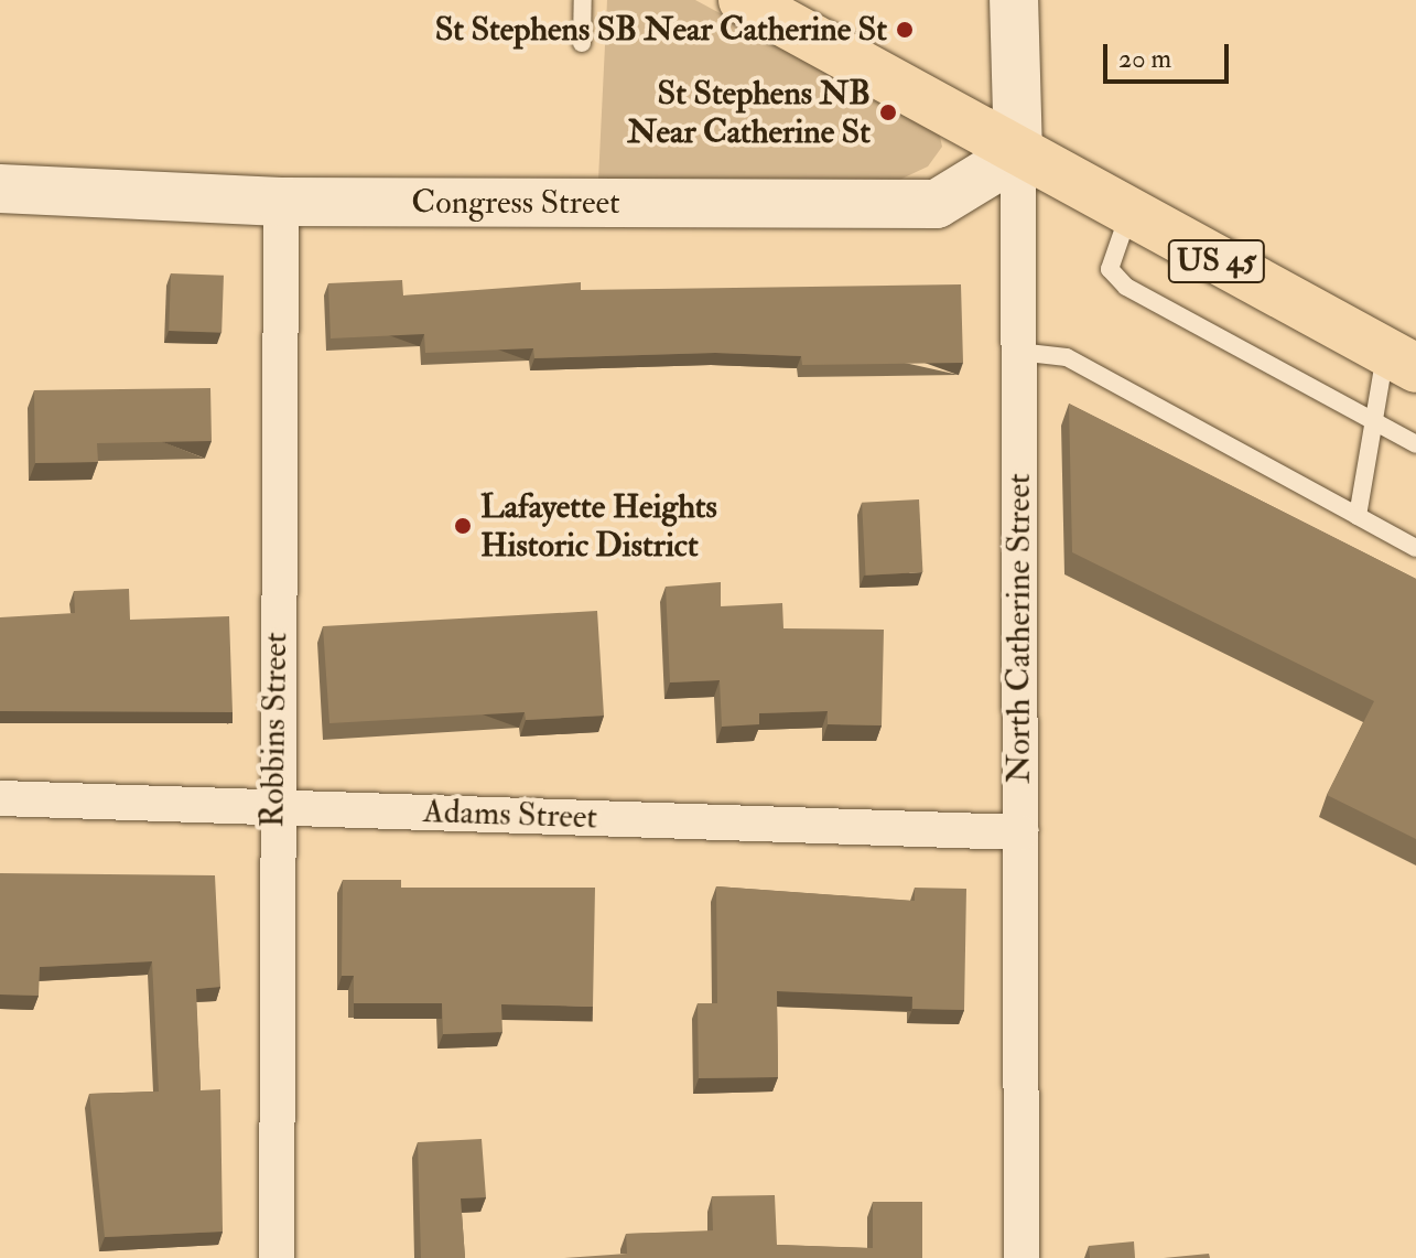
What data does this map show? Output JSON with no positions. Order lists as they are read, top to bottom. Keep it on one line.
{"streets":{"main road":["US 45"],"street":["Congress Street","North Catherine Street","Robbins Street","Adams Street"]},"crossings":[["Congress Street","US 45"],["Congress Street","North Catherine Street"],["Congress Street","Robbins Street"],["US 45","North Catherine Street"],["North Catherine Street","Adams Street"],["Robbins Street","Adams Street"]],"places":["St Stephens SB Near Catherine St","St Stephens NB Near Catherine St","Lafayette Heights Historic District"],"scale_bar":"20 m"}
